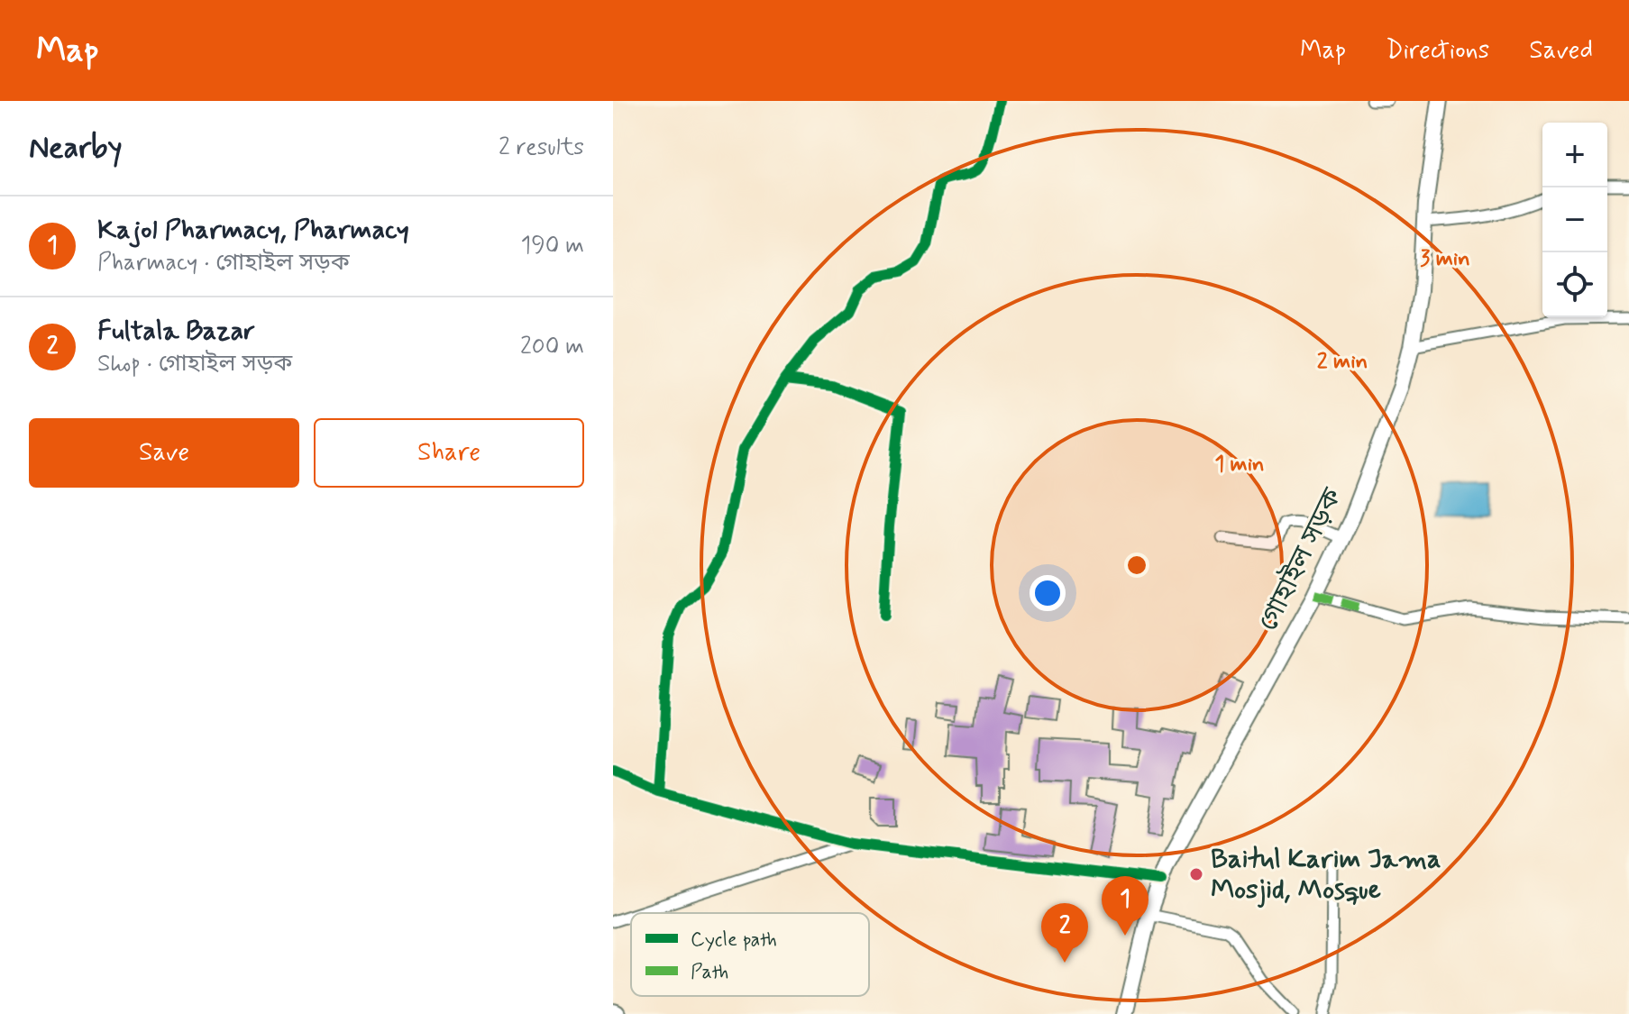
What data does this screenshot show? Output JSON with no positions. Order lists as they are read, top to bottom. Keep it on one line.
{"streets":{"main road":["গোহাইল সড়ক"]},"places":["Baitul Karim Jama Mosjid, Mosque"],"legend":["Cycle path","Path"],"page":{"header":"Map","nav":["Map","Directions","Saved"],"heading":["Nearby","2 results"],"map_buttons":["+","−"],"list":[{"mark":"1","name":"Kajol Pharmacy, Pharmacy","note":"Pharmacy · গোহাইল সড়ক","value":"190 m"},{"mark":"2","name":"Fultala Bazar","note":"Shop · গোহাইল সড়ক","value":"200 m"}],"buttons":["Save","Share"],"pins":["1","2"]},"rings":["3 min","2 min","1 min"]}
